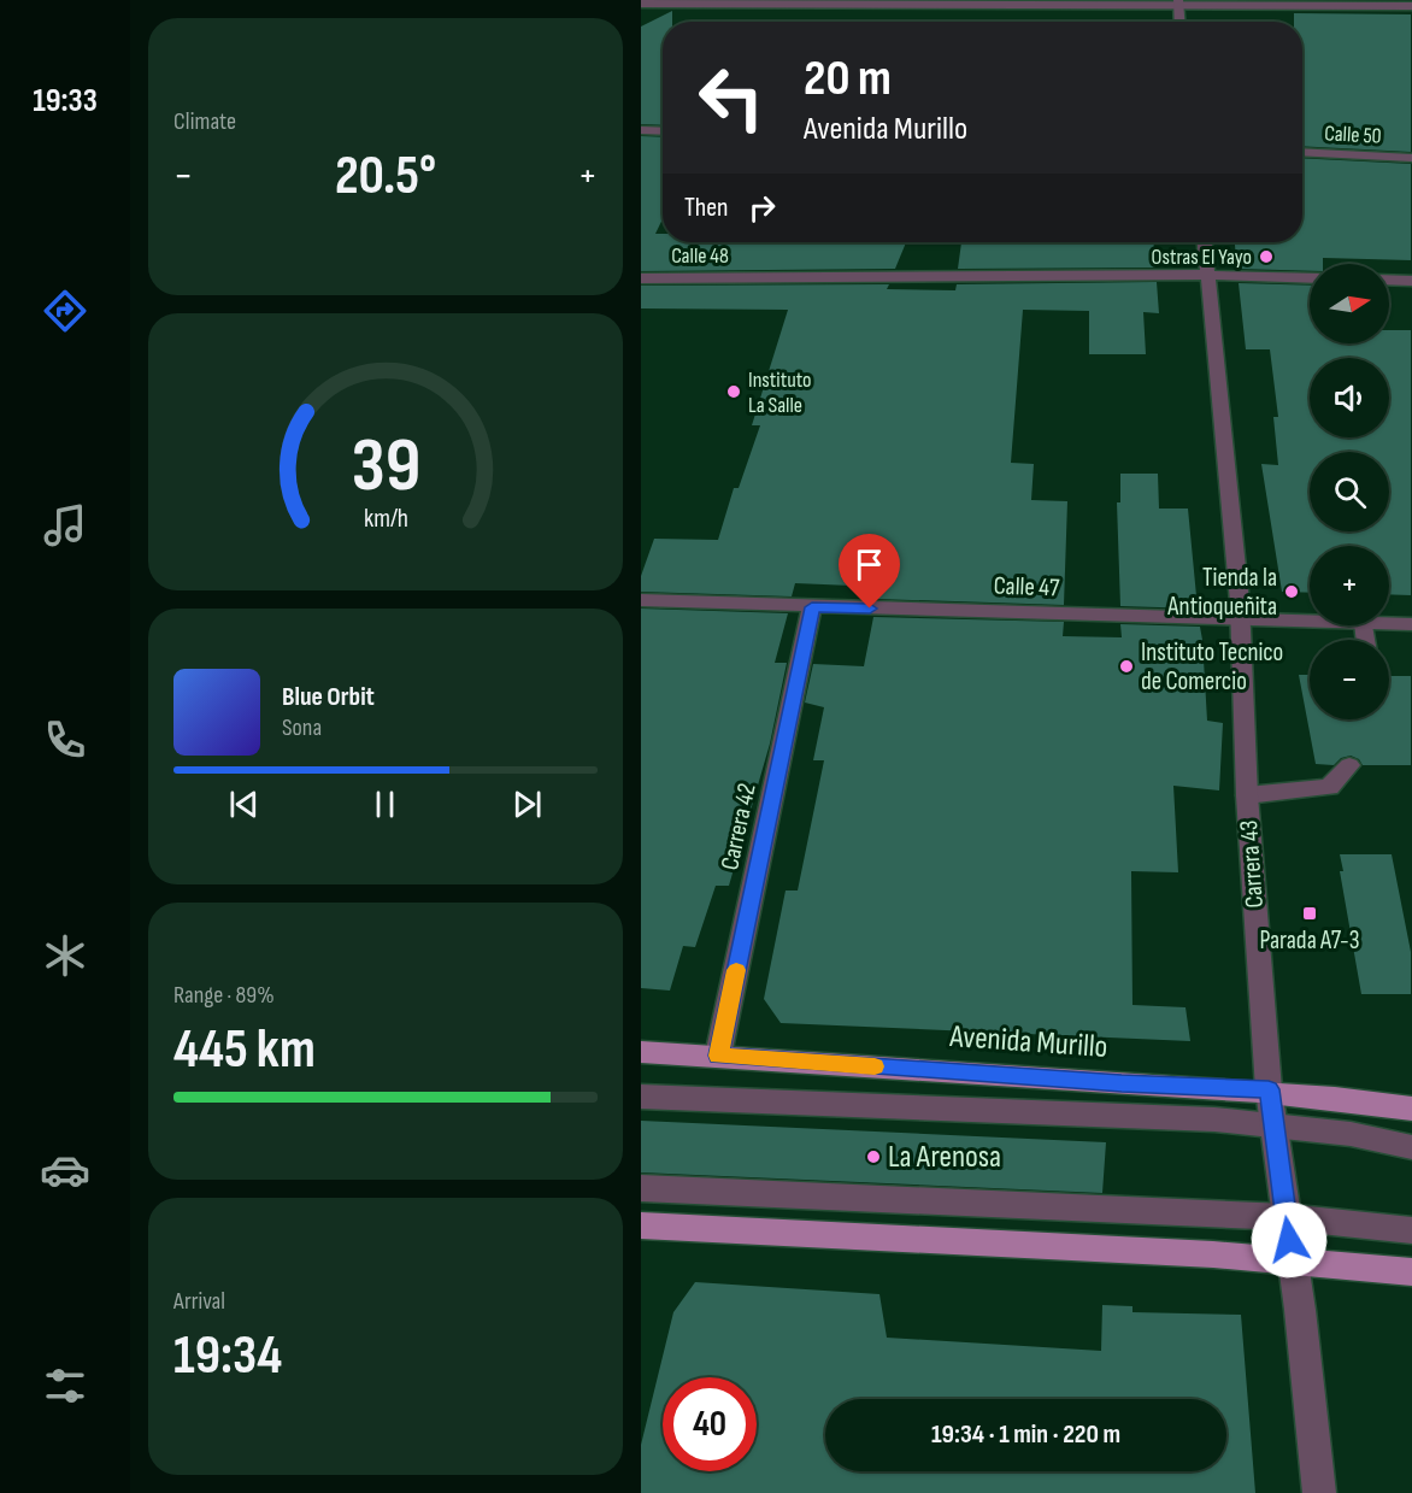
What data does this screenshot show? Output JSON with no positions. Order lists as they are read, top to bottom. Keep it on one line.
{"streets":{"main road":["Avenida Murillo"],"street":["Calle 50","Calle 48","Calle 47","Carrera 42","Carrera 43"]},"crossings":[["Calle 48","Carrera 43"],["Calle 47","Carrera 42"],["Calle 47","Carrera 43"],["Carrera 42","Avenida Murillo"],["Carrera 43","Avenida Murillo"]],"places":{"other":["Ostras El Yayo","Instituto La Salle","Tienda la Antioqueñita","Instituto Tecnico de Comercio","La Arenosa"],"transit":["Parada A7-3"]},"north":"right","page":{"tabs":"19:33","tile":["Climate",["Range · 89%","445 km"],["Arrival","19:34"]],"turn":["20 m","Avenida Murillo"],"heat":["−","20.5°","+"],"then":"Then","map_buttons":["+","−"],"song":["Blue Orbit","Sona"],"limit":"40","trip":"19:34 · 1 min · 220 m","gauge":["39","km/h"]}}
